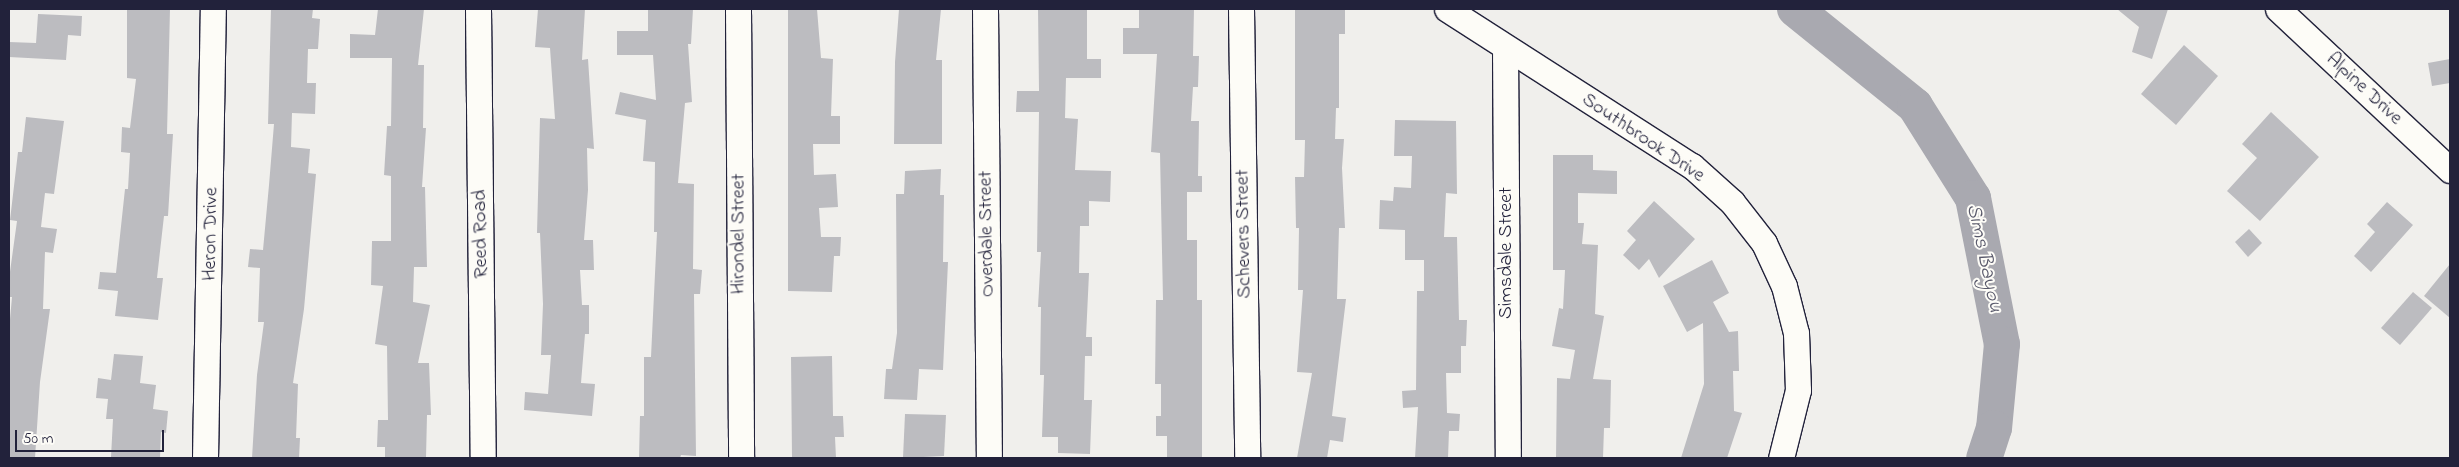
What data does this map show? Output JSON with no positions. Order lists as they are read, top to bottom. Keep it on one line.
{"streets":{"street":["Alpine Drive","Southbrook Drive","Heron Drive","Reed Road","Hirondel Street","Overdale Street","Schevers Street","Simsdale Street"]},"crossings":[["Southbrook Drive","Simsdale Street"]],"water":["Sims Bayou"],"scale_bar":"50 m"}
